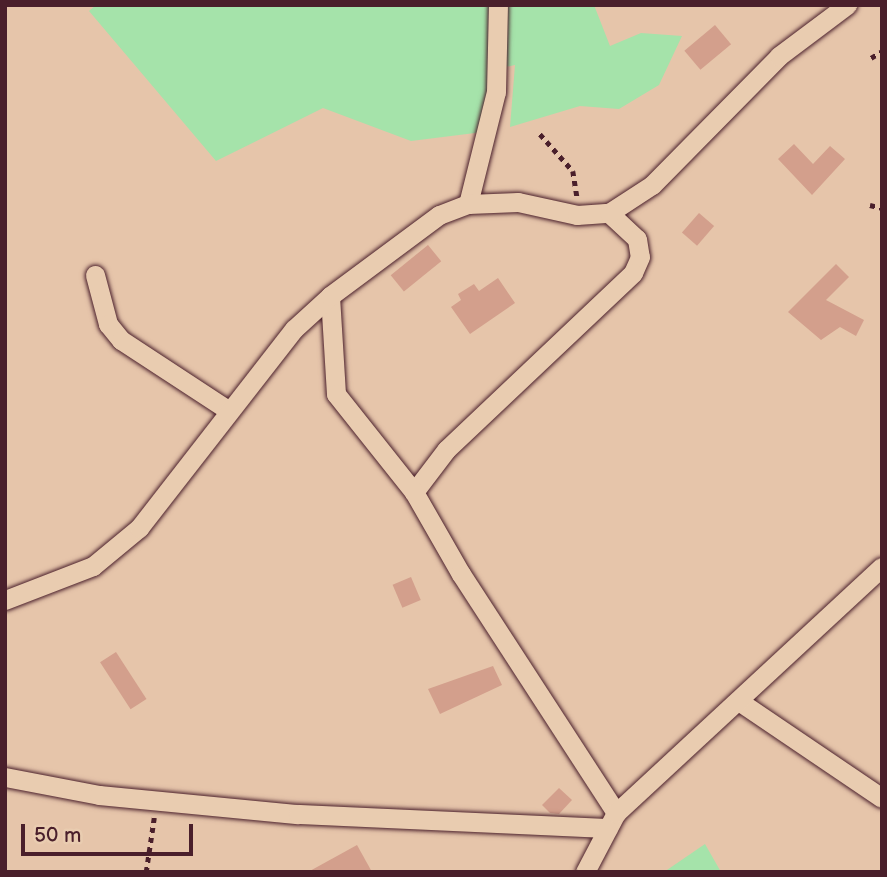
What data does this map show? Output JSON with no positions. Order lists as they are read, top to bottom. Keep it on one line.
{"scale_bar":"50 m"}
